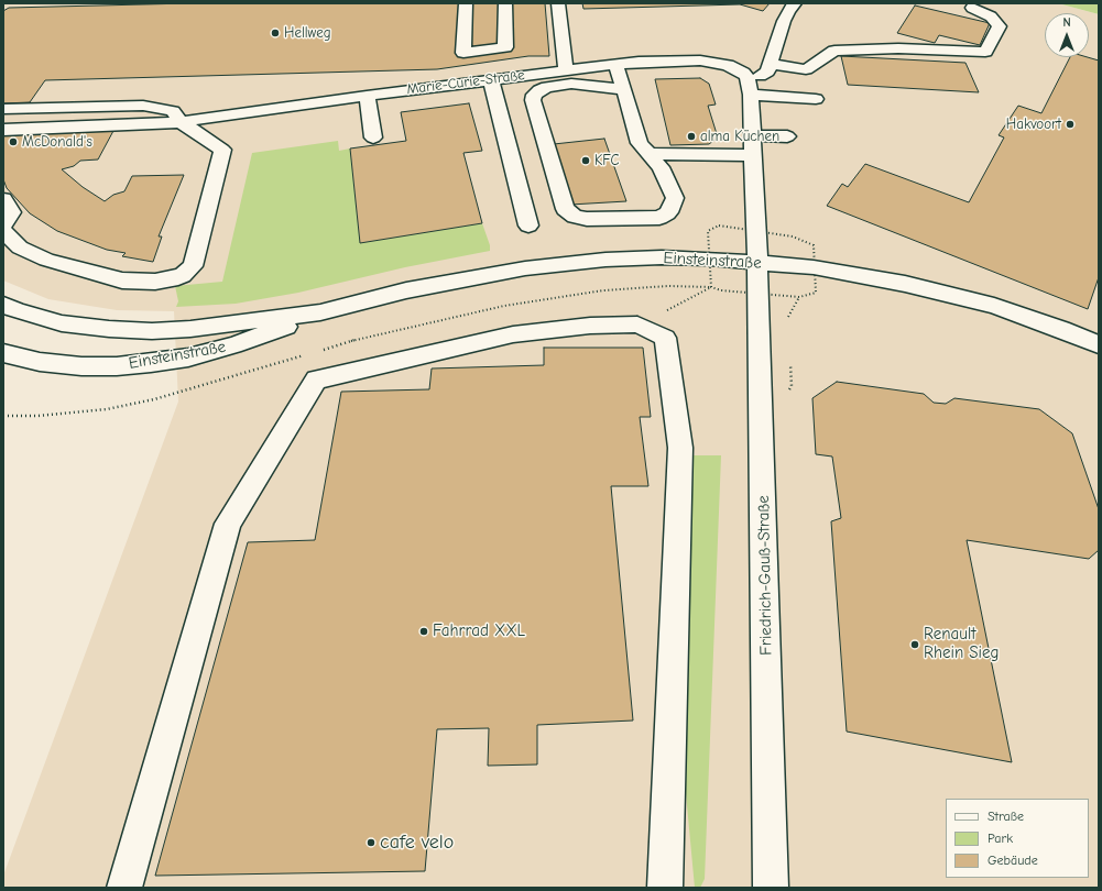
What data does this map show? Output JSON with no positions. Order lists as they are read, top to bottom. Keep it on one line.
{"streets":{"street":["Marie-Curie-Straße","Einsteinstraße","Friedrich-Gauß-Straße"]},"crossings":[["Einsteinstraße","Friedrich-Gauß-Straße"]],"places":["Hellweg","Hakvoort","alma Küchen","McDonald's","KFC","Fahrrad XXL","Renault Rhein Sieg","cafe velo"],"legend":["Straße","Park","Gebäude"],"north":"top"}
